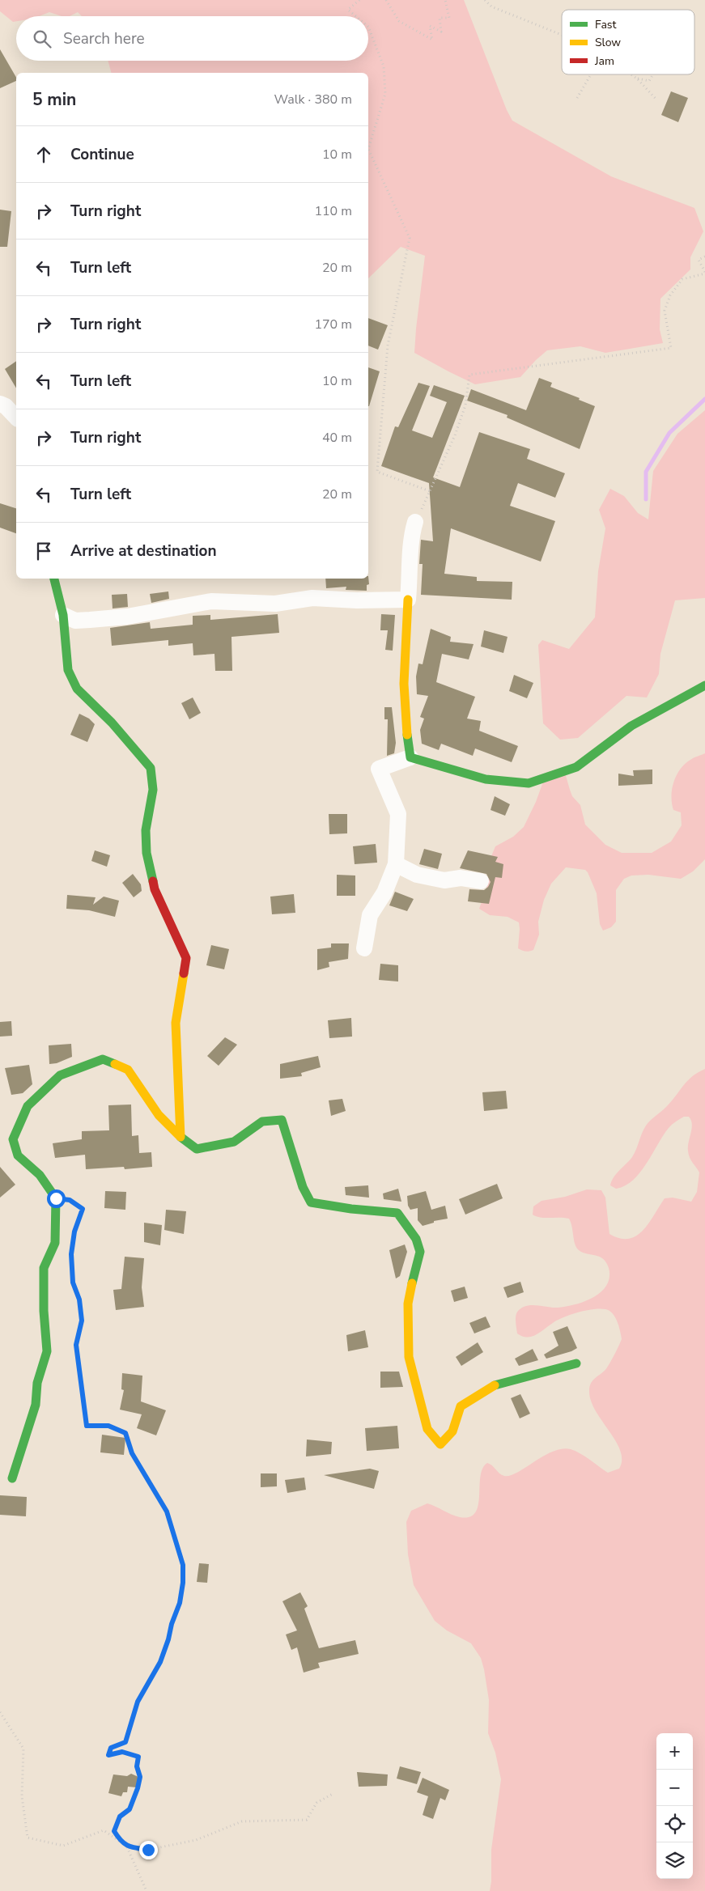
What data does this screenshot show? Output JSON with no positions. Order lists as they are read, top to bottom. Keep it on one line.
{"legend":["Fast","Slow","Jam"],"page":{"search":"Search here","heading":["5 min","Walk · 380 m"],"list":[["Continue","10 m"],["Turn right","110 m"],["Turn left","20 m"],["Turn right","170 m"],["Turn left","10 m"],["Turn right","40 m"],["Turn left","20 m"],"Arrive at destination"],"map_buttons":["+","−"]}}
